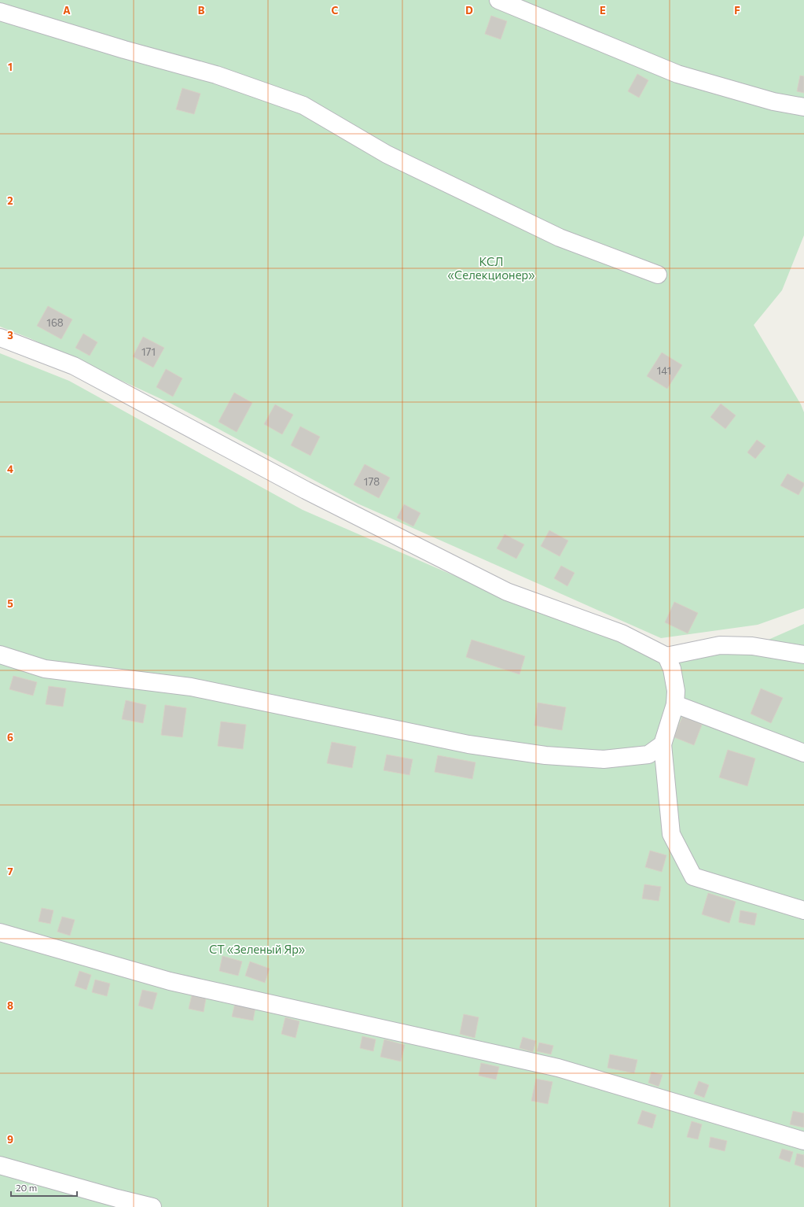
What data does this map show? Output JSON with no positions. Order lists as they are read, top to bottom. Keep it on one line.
{"parks":["КСЛ «Селекционер»","СТ «Зеленый Яр»"],"house_numbers":["168","171","141","178"],"scale_bar":"20 m","grid":{"columns":["A","B","C","D","E","F"],"rows":["1","2","3","4","5","6","7","8","9"]}}
